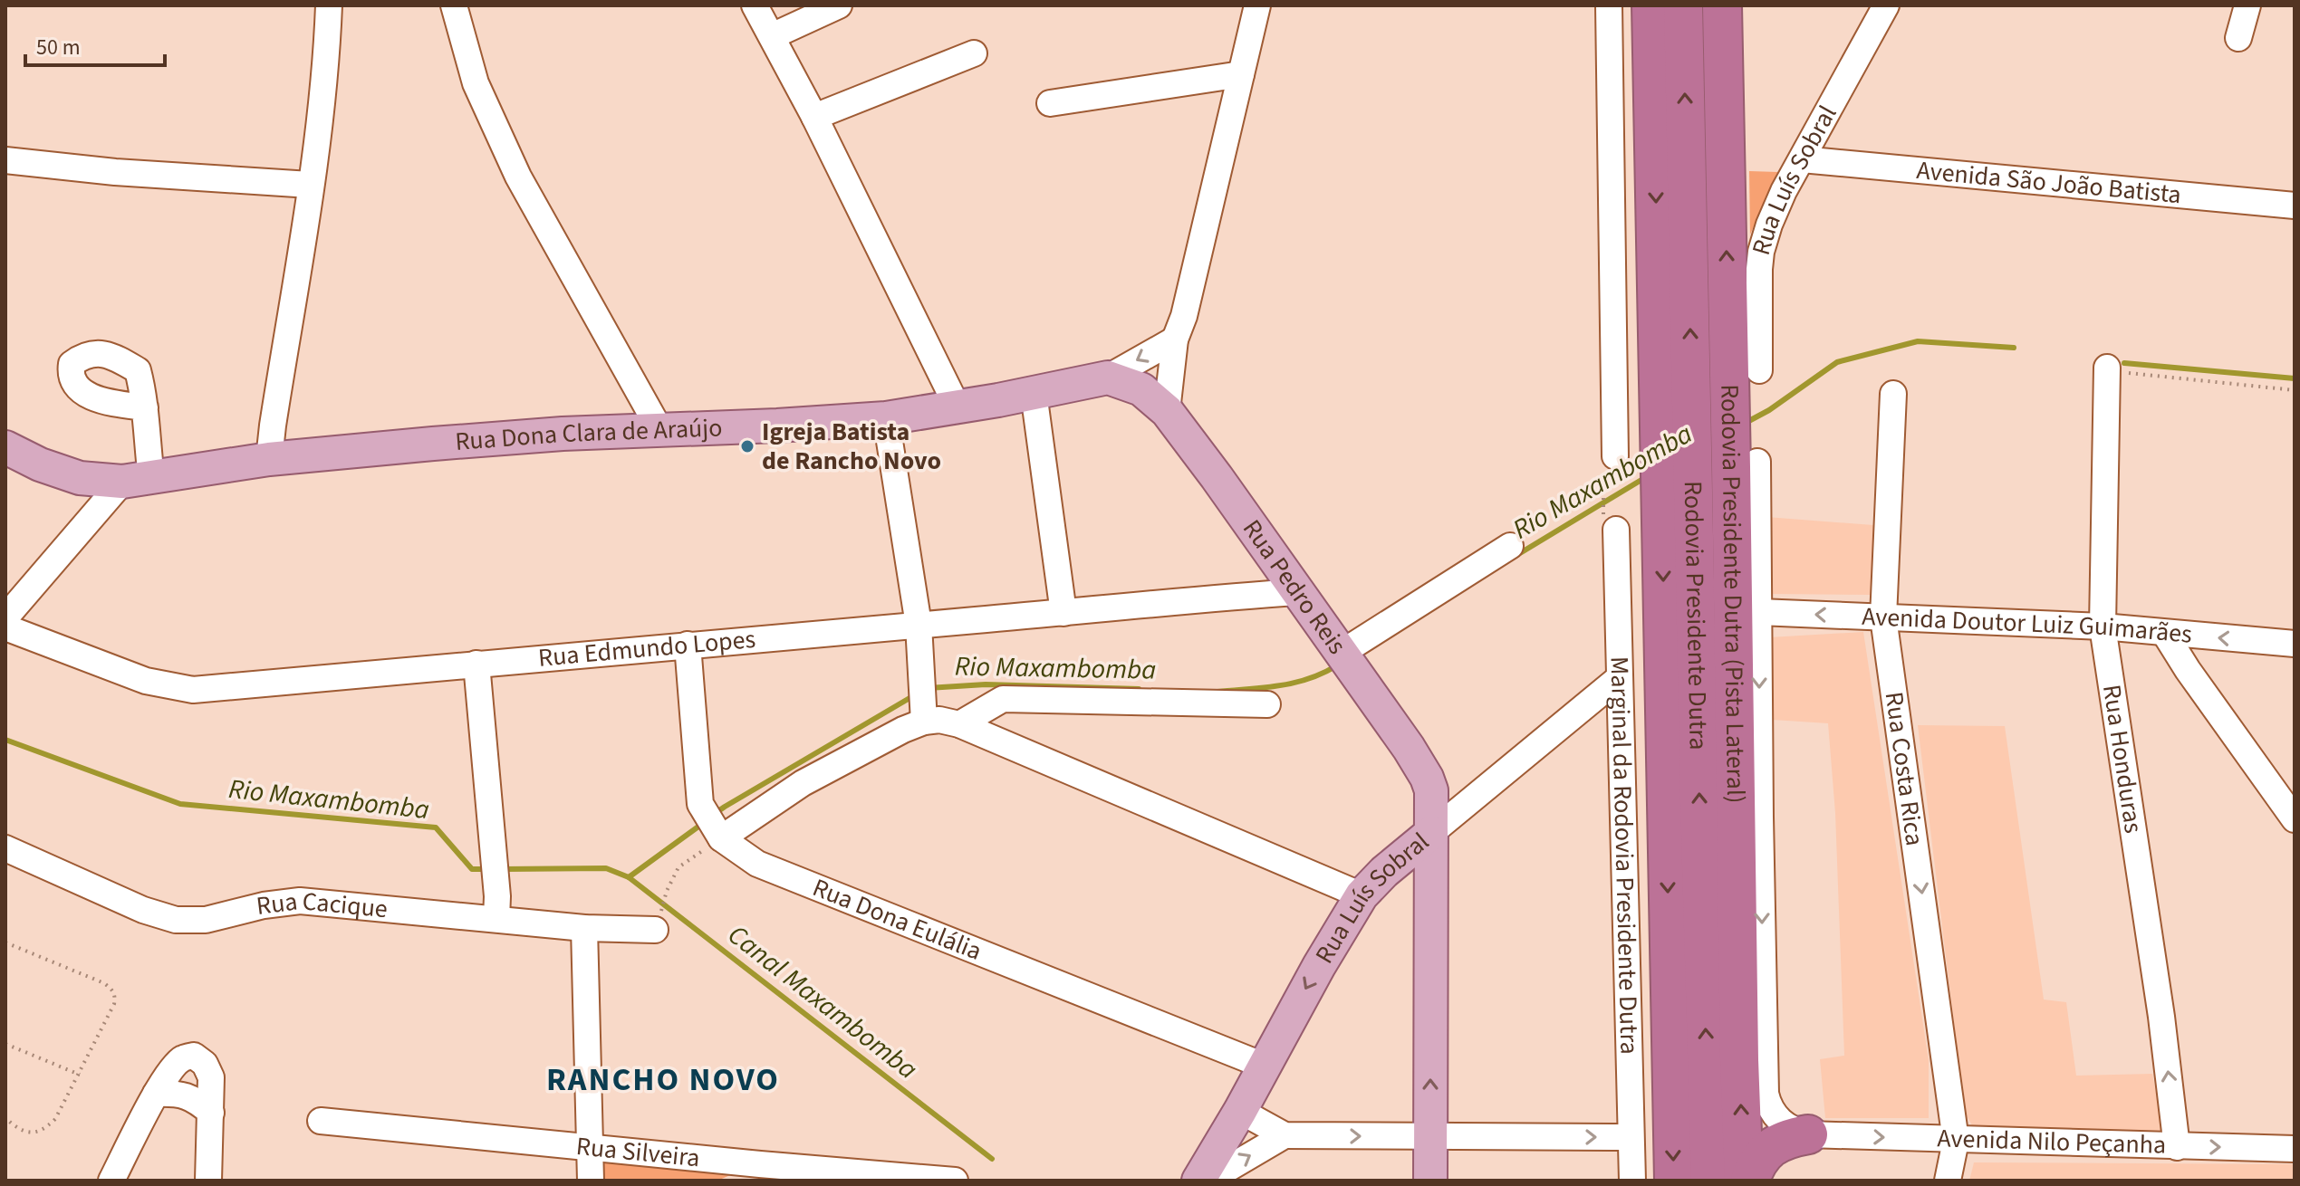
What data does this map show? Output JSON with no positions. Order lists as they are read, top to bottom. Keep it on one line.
{"streets":{"highway":["Rodovia Presidente Dutra (Pista Lateral)","Rodovia Presidente Dutra"],"main road":["Rua Luís Sobral","Rua Dona Clara de Araújo","Rua Pedro Reis"],"street":["Avenida São João Batista","Avenida Doutor Luiz Guimarães","Rua Edmundo Lopes","Rua Honduras","Rua Costa Rica","Marginal da Rodovia Presidente Dutra","Rua Cacique","Rua Dona Eulália","Avenida Nilo Peçanha","Rua Silveira"]},"crossings":[["Rua Luís Sobral","Avenida São João Batista"],["Rua Luís Sobral","Rua Pedro Reis"],["Rua Luís Sobral","Marginal da Rodovia Presidente Dutra"],["Rua Luís Sobral","Rua Dona Eulália"],["Rua Pedro Reis","Rua Edmundo Lopes"],["Avenida Doutor Luiz Guimarães","Rua Honduras"],["Avenida Doutor Luiz Guimarães","Rua Costa Rica"],["Rua Edmundo Lopes","Rua Dona Eulália"],["Rua Honduras","Avenida Nilo Peçanha"],["Rua Costa Rica","Avenida Nilo Peçanha"]],"one_way":["Rodovia Presidente Dutra (Pista Lateral)","Avenida Doutor Luiz Guimarães","Rua Honduras","Avenida Nilo Peçanha"],"districts":["RANCHO NOVO"],"water":["Rio Maxambomba","Canal Maxambomba"],"places":["Igreja Batista de Rancho Novo"],"scale_bar":"50 m"}
